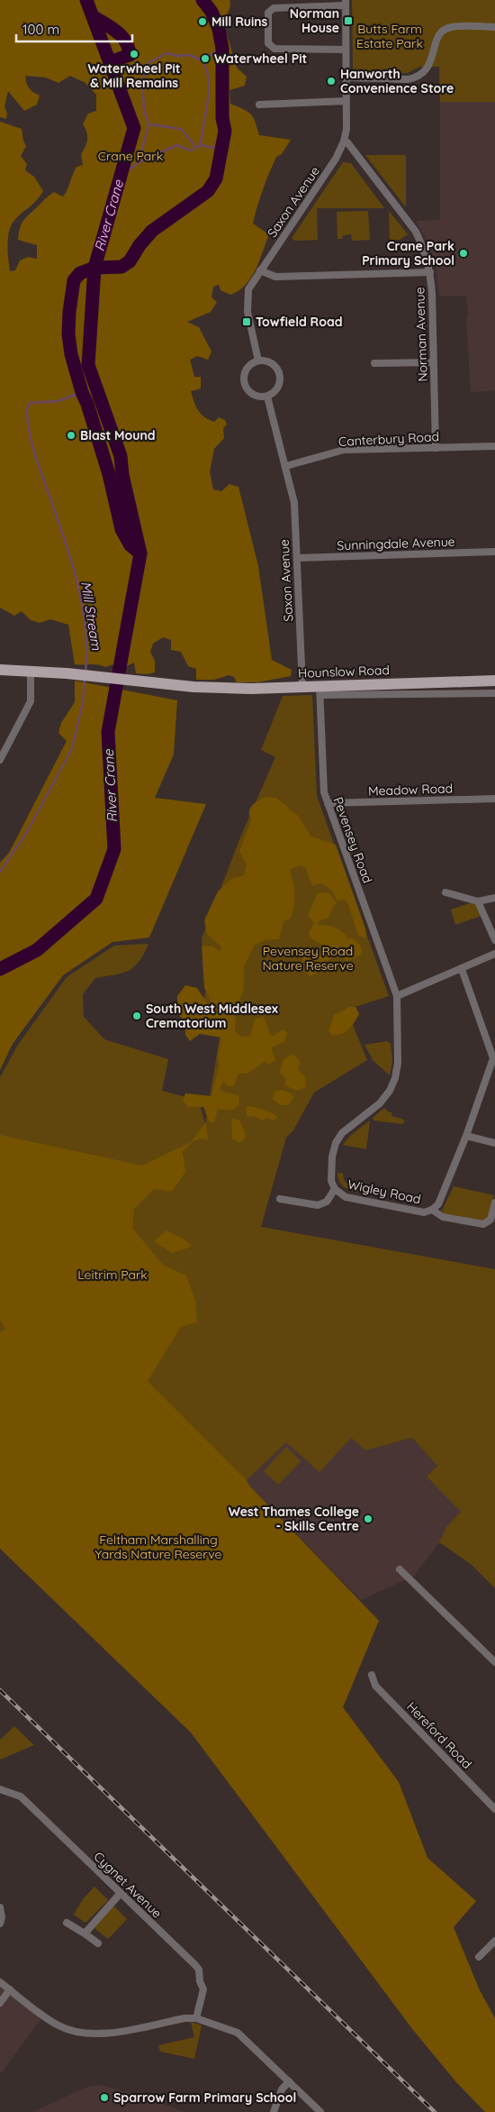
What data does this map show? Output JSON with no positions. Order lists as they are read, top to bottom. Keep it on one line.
{"streets":{"main road":["Hounslow Road"],"street":["Saxon Avenue","Norman Avenue","Canterbury Road","Sunningdale Avenue","Meadow Road","Pevensey Road","Wigley Road","Hereford Road","Cygnet Avenue"]},"crossings":[["Saxon Avenue","Norman Avenue"],["Saxon Avenue","Canterbury Road"],["Saxon Avenue","Sunningdale Avenue"],["Saxon Avenue","Hounslow Road"],["Norman Avenue","Canterbury Road"],["Hounslow Road","Pevensey Road"],["Meadow Road","Pevensey Road"],["Pevensey Road","Wigley Road"]],"water":["River Crane","Mill Stream"],"parks":["Butts Farm Estate Park","Crane Park","Pevensey Road Nature Reserve","Leitrim Park","Feltham Marshalling Yards Nature Reserve"],"places":{"transit":["Norman House","Towfield Road"],"other":["Mill Ruins","Waterwheel Pit & Mill Remains","Waterwheel Pit","Hanworth Convenience Store","Crane Park Primary School","Blast Mound","South West Middlesex Crematorium","West Thames College - Skills Centre","Sparrow Farm Primary School"]},"scale_bar":"100 m"}
